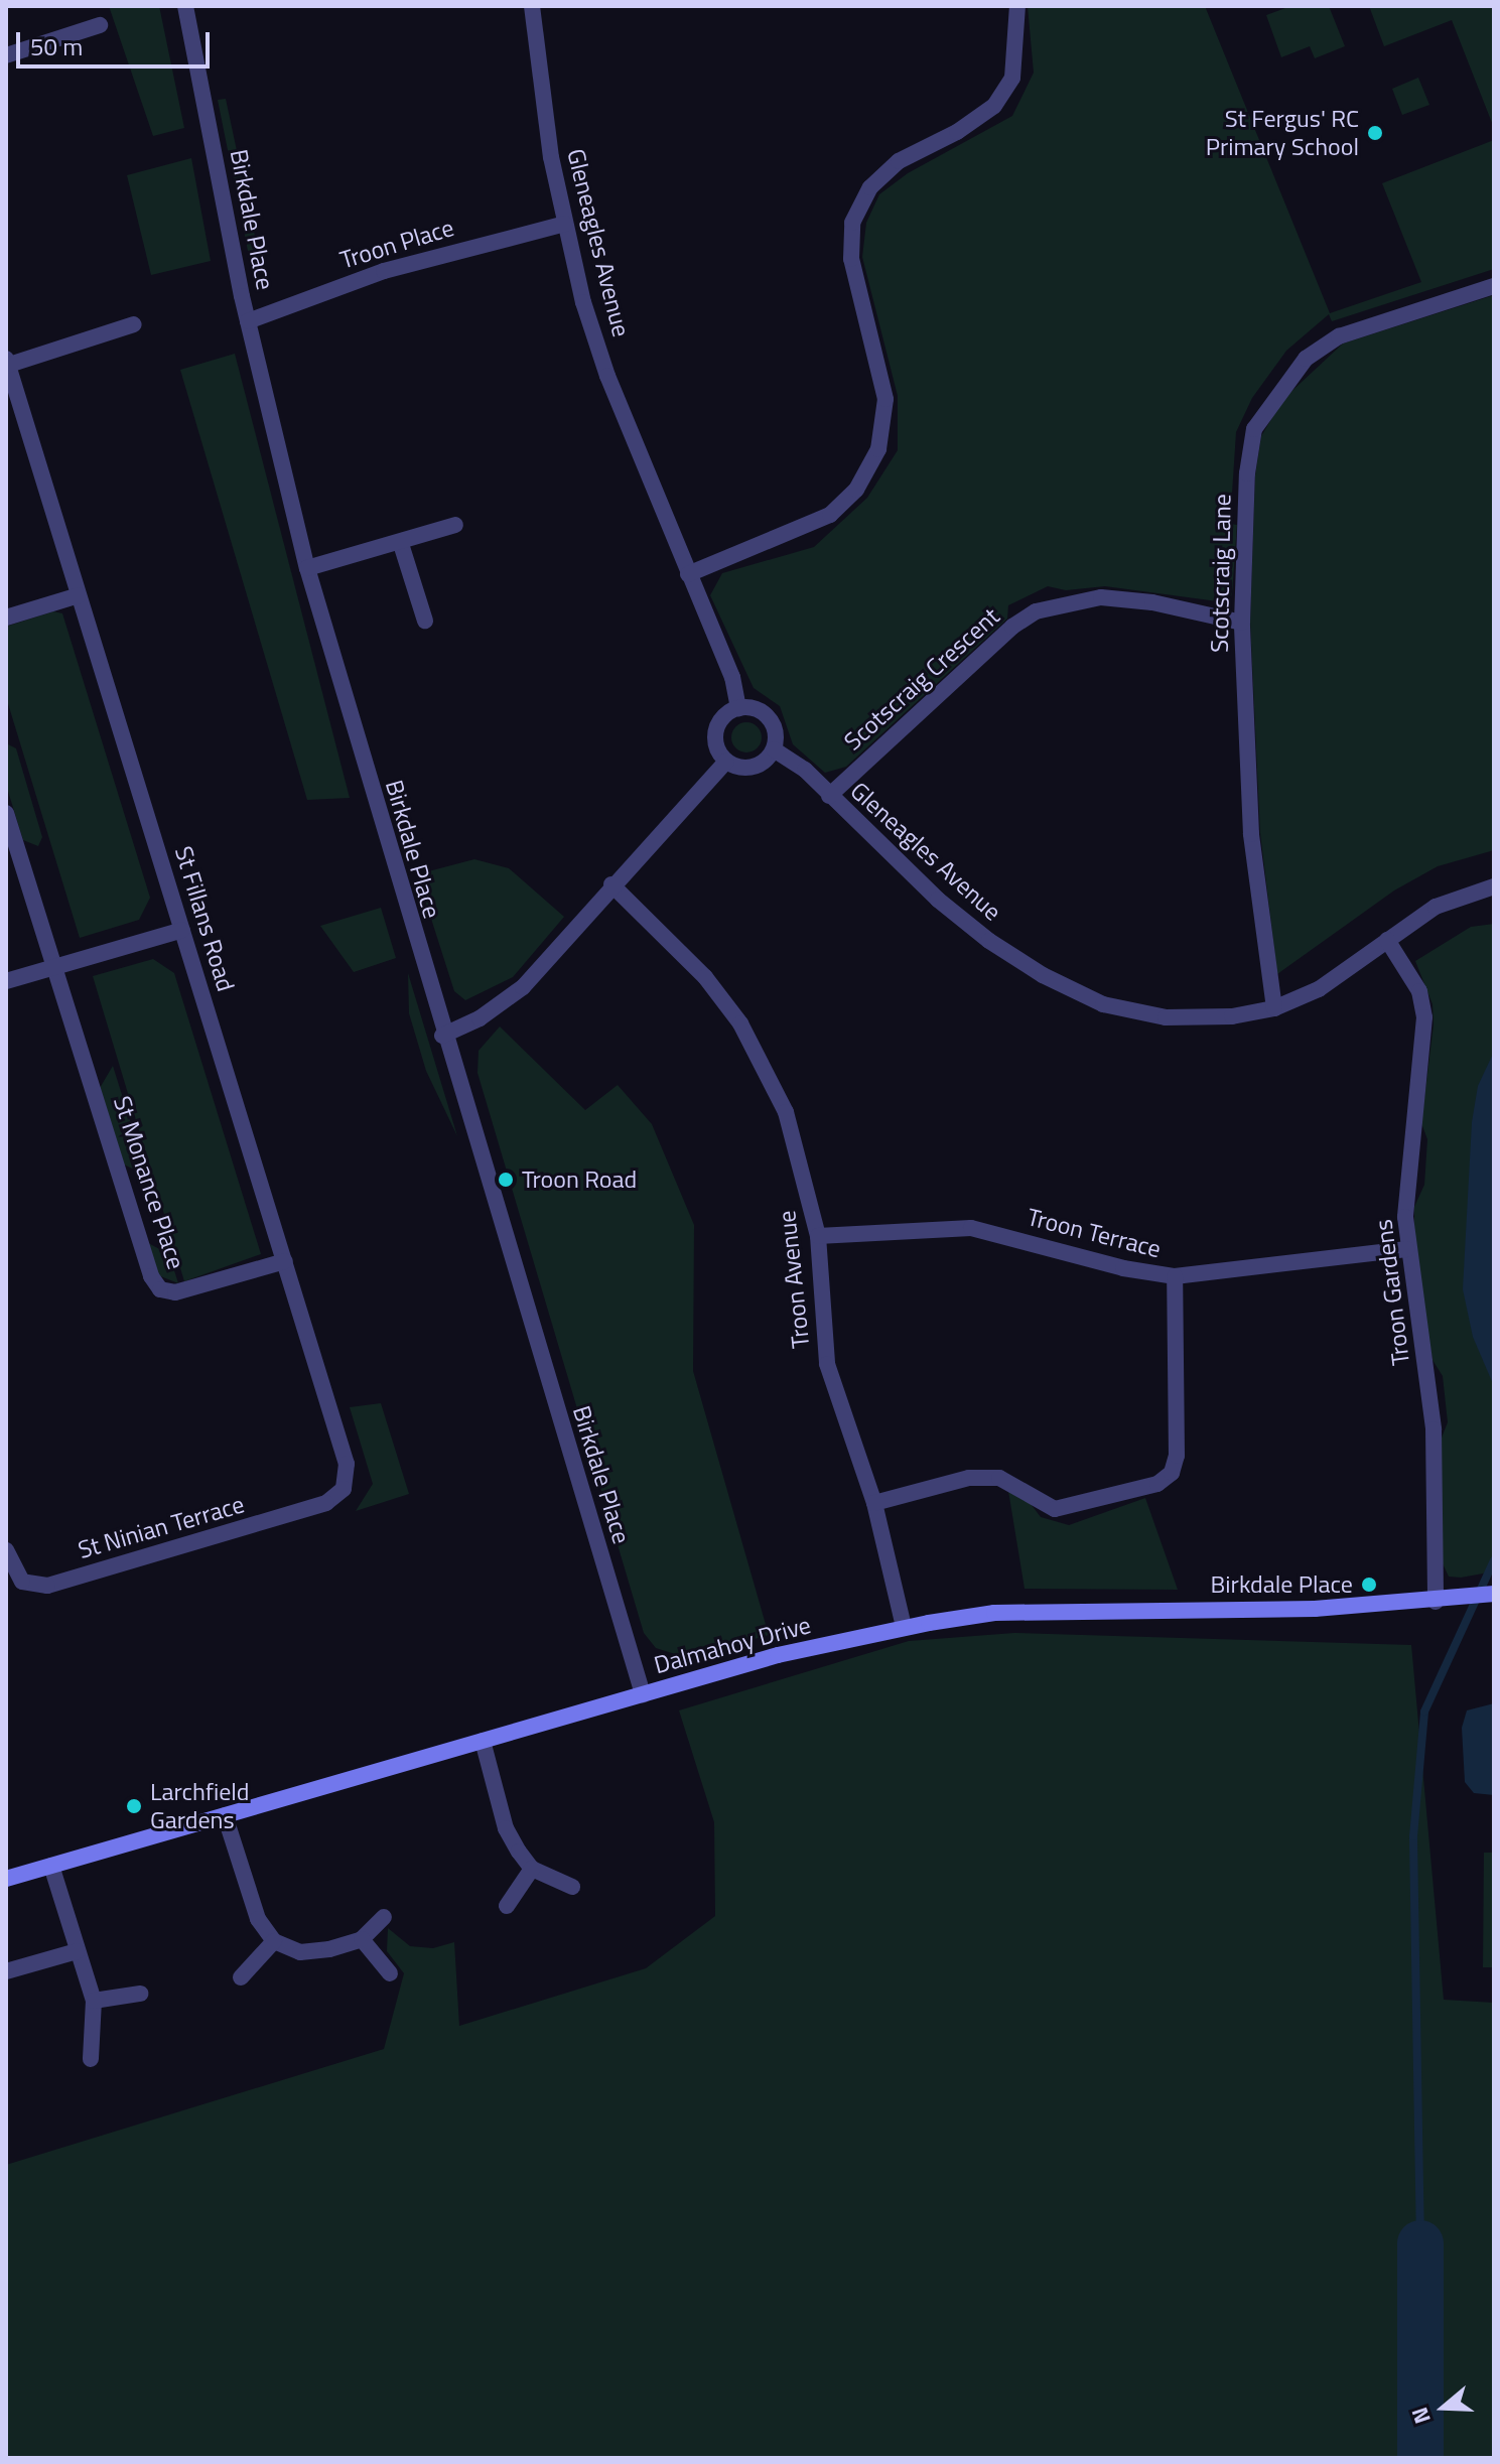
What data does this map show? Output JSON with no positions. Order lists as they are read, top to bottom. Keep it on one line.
{"streets":{"street":["Birkdale Place","Gleneagles Avenue","Troon Place","Scotscraig Lane","Scotscraig Crescent","St Fillans Road","St Monance Place","Troon Terrace","Troon Avenue","Troon Gardens","St Ninian Terrace","Dalmahoy Drive"]},"crossings":[["Birkdale Place","Troon Place"],["Birkdale Place","Dalmahoy Drive"],["Gleneagles Avenue","Troon Place"],["Gleneagles Avenue","Scotscraig Lane"],["Gleneagles Avenue","Scotscraig Crescent"],["Gleneagles Avenue","Troon Gardens"],["Scotscraig Lane","Scotscraig Crescent"],["St Fillans Road","St Monance Place"],["St Fillans Road","St Ninian Terrace"],["Troon Terrace","Troon Avenue"],["Troon Terrace","Troon Gardens"],["Troon Avenue","Dalmahoy Drive"],["Troon Gardens","Dalmahoy Drive"]],"places":["St Fergus' RC Primary School","Troon Road","Birkdale Place","Larchfield Gardens"],"scale_bar":"50 m","north":"left"}
